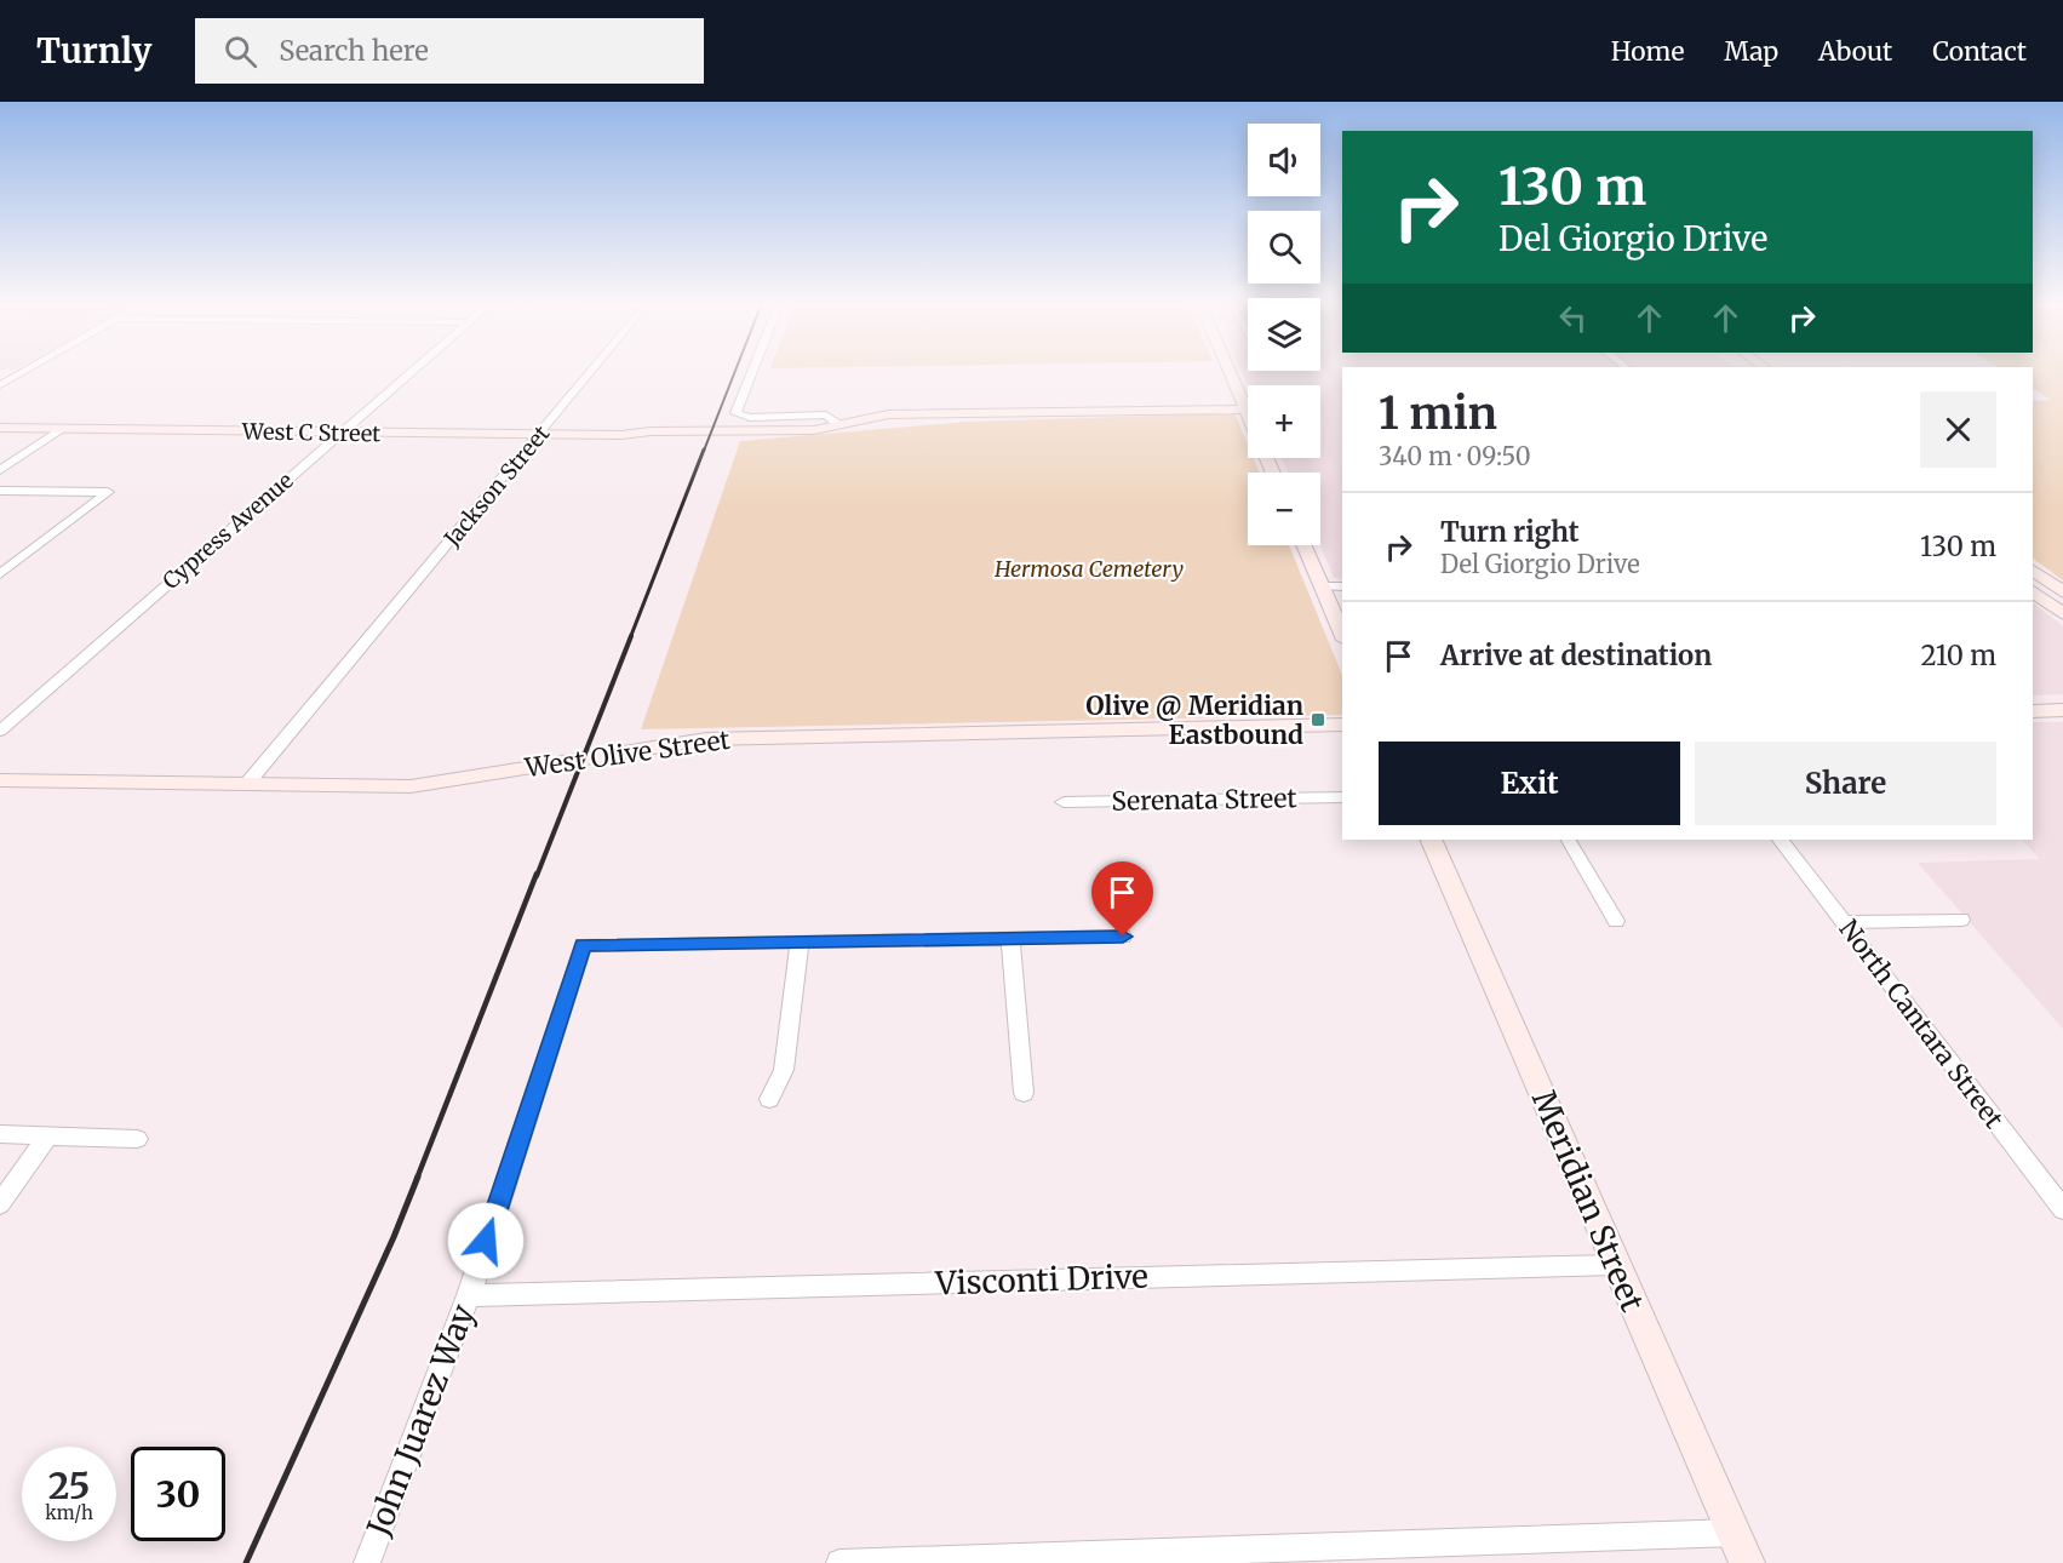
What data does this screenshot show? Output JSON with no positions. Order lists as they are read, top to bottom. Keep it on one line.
{"streets":{"street":["West C Street","Jackson Street","Cypress Avenue","West Olive Street","Serenata Street","North Cantara Street","Meridian Street","Visconti Drive","John Juarez Way"]},"crossings":[["West C Street","Jackson Street"],["West C Street","Cypress Avenue"],["Jackson Street","West Olive Street"],["Meridian Street","Visconti Drive"],["Visconti Drive","John Juarez Way"]],"parks":["Hermosa Cemetery"],"places":{"transit":["Olive @ Meridian Eastbound"]},"page":{"header":"Turnly","search":"Search here","nav":["Home","Map","About","Contact"],"map_buttons":["+","−"],"turn":["130 m","Del Giorgio Drive"],"heading":["1 min","340 m · 09:50"],"list":[{"name":"Turn right","note":"Del Giorgio Drive","value":"130 m"},{"name":"Arrive at destination","value":"210 m"}],"buttons":["Exit","Share"],"speed":"25 km/h","limit":"30"}}
